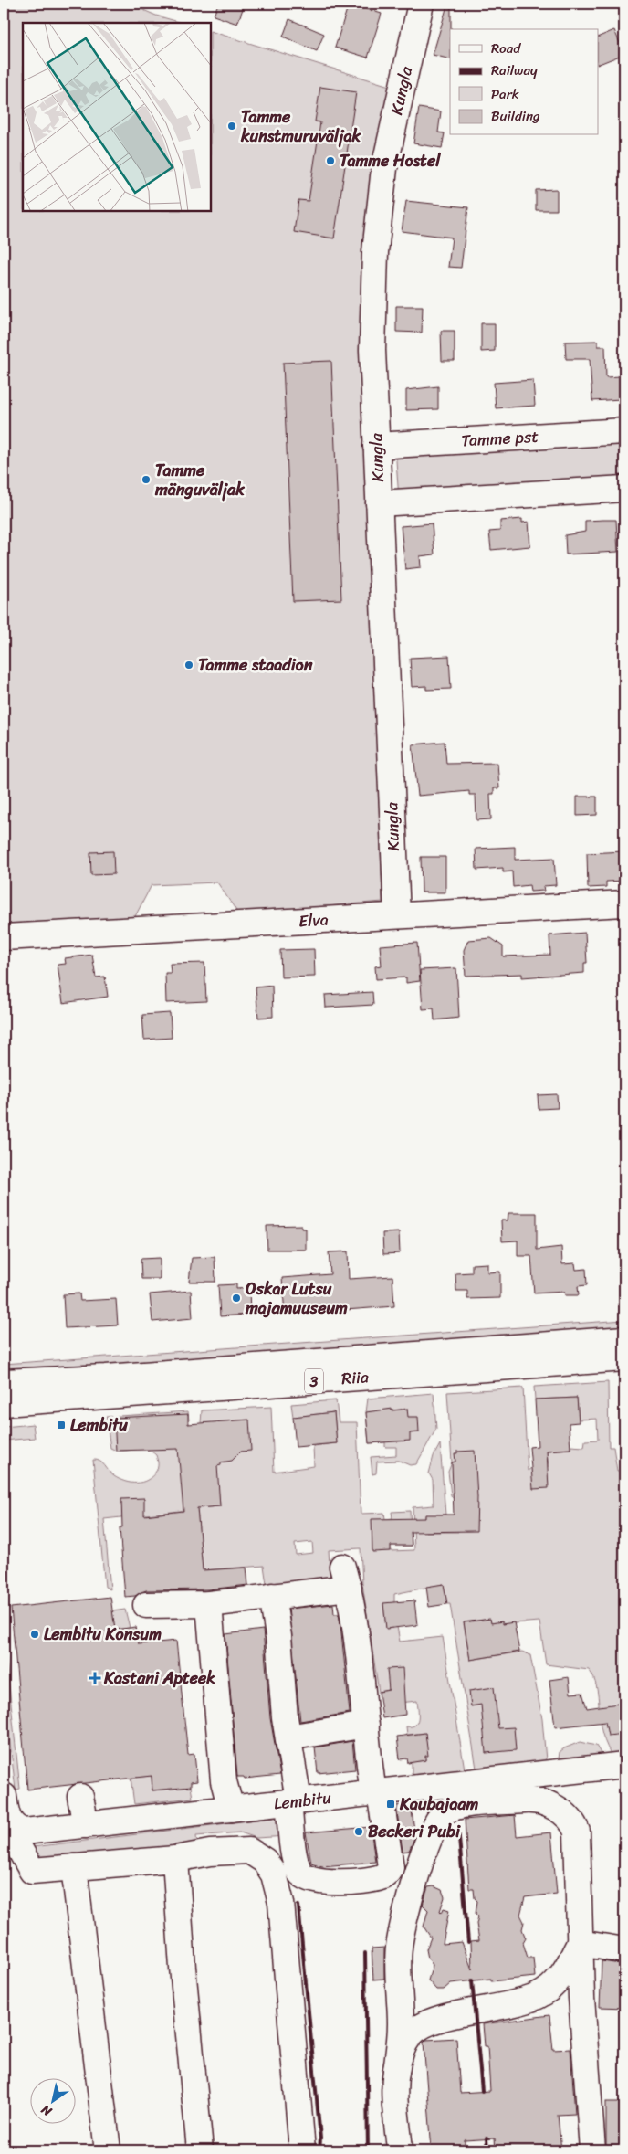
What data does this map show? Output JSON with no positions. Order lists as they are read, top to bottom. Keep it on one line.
{"streets":{"main road":["Kungla","Tamme pst","Elva","Riia","3","Lembitu"]},"crossings":[["Kungla","Tamme pst"],["Kungla","Elva"]],"places":{"other":["Tamme kunstmuruväljak","Tamme Hostel","Tamme mänguväljak","Tamme staadion","Oskar Lutsu majamuuseum","Lembitu Konsum","Beckeri Pubi"],"transit":["Lembitu","Kaubajaam"],"health":["Kastani Apteek"]},"legend":["Road","Railway","Park","Building"],"north":"bottom left"}
